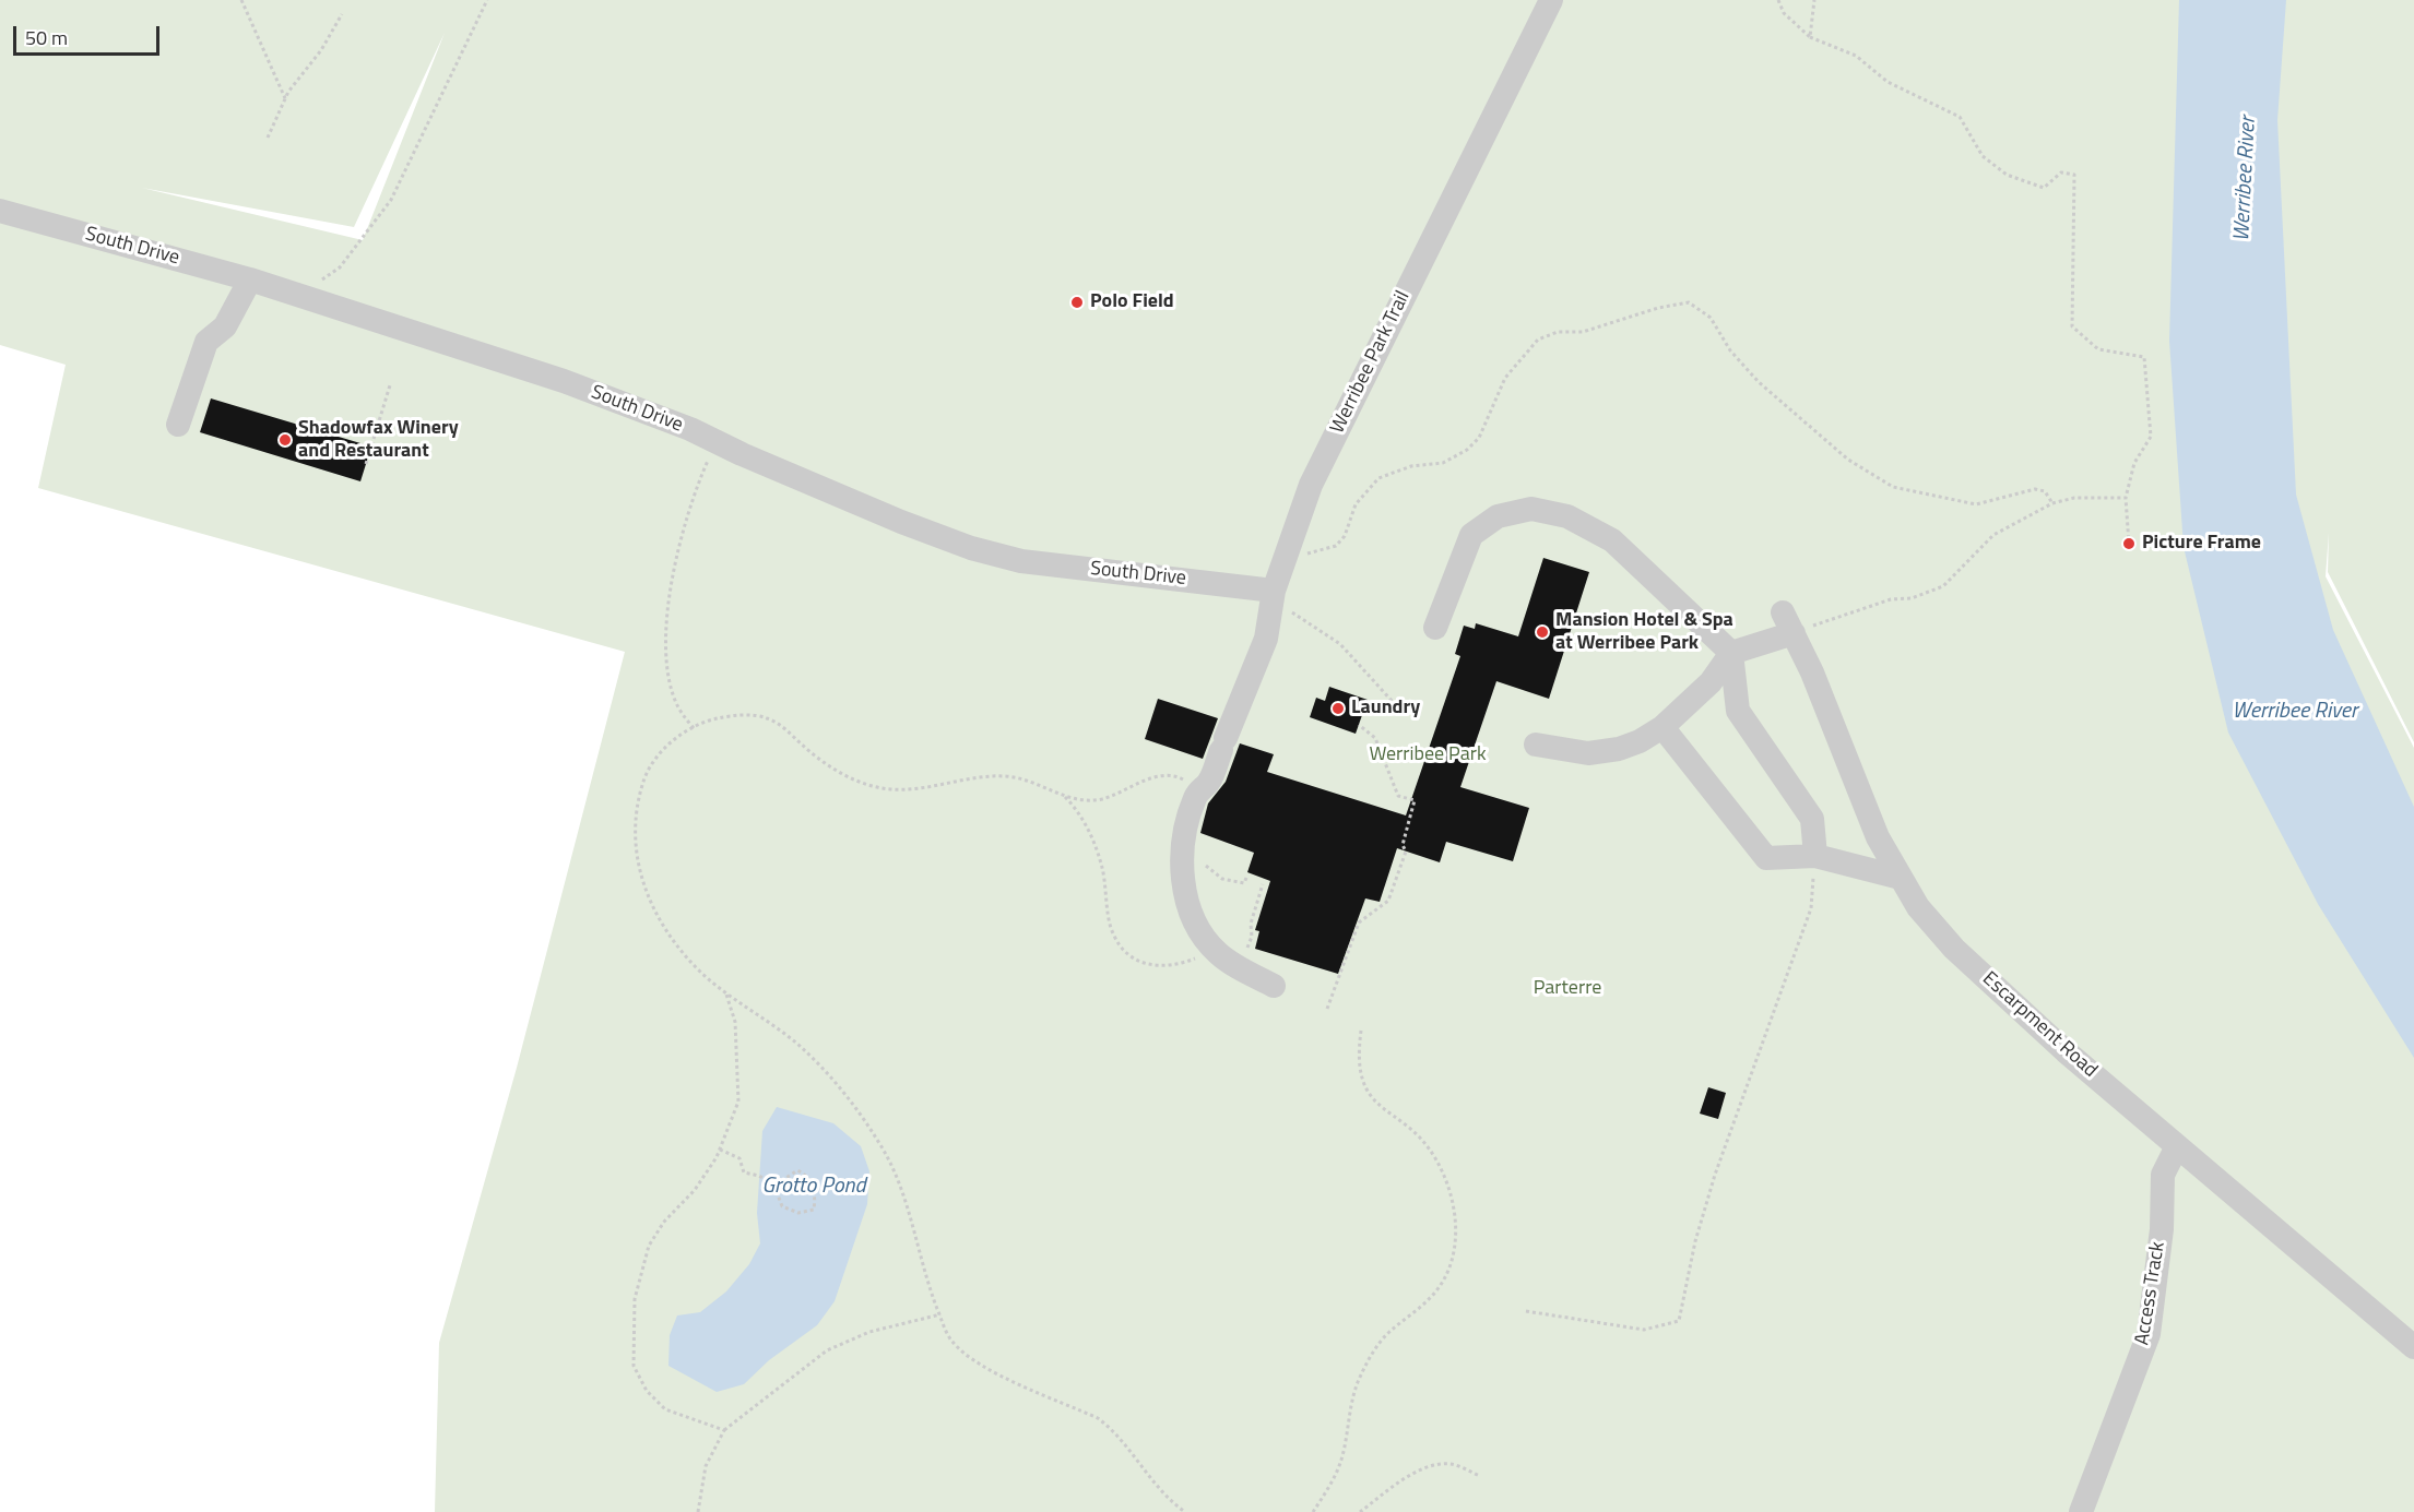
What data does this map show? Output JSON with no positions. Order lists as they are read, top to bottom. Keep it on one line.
{"streets":{"street":["South Drive","Werribee Park Trail","Escarpment Road","Access Track"]},"crossings":[["South Drive","Werribee Park Trail"],["Escarpment Road","Access Track"]],"water":["Werribee River","Grotto Pond"],"parks":["Werribee Park","Parterre"],"places":["Polo Field","Shadowfax Winery and Restaurant","Picture Frame","Mansion Hotel & Spa at Werribee Park","Laundry"],"scale_bar":"50 m"}
